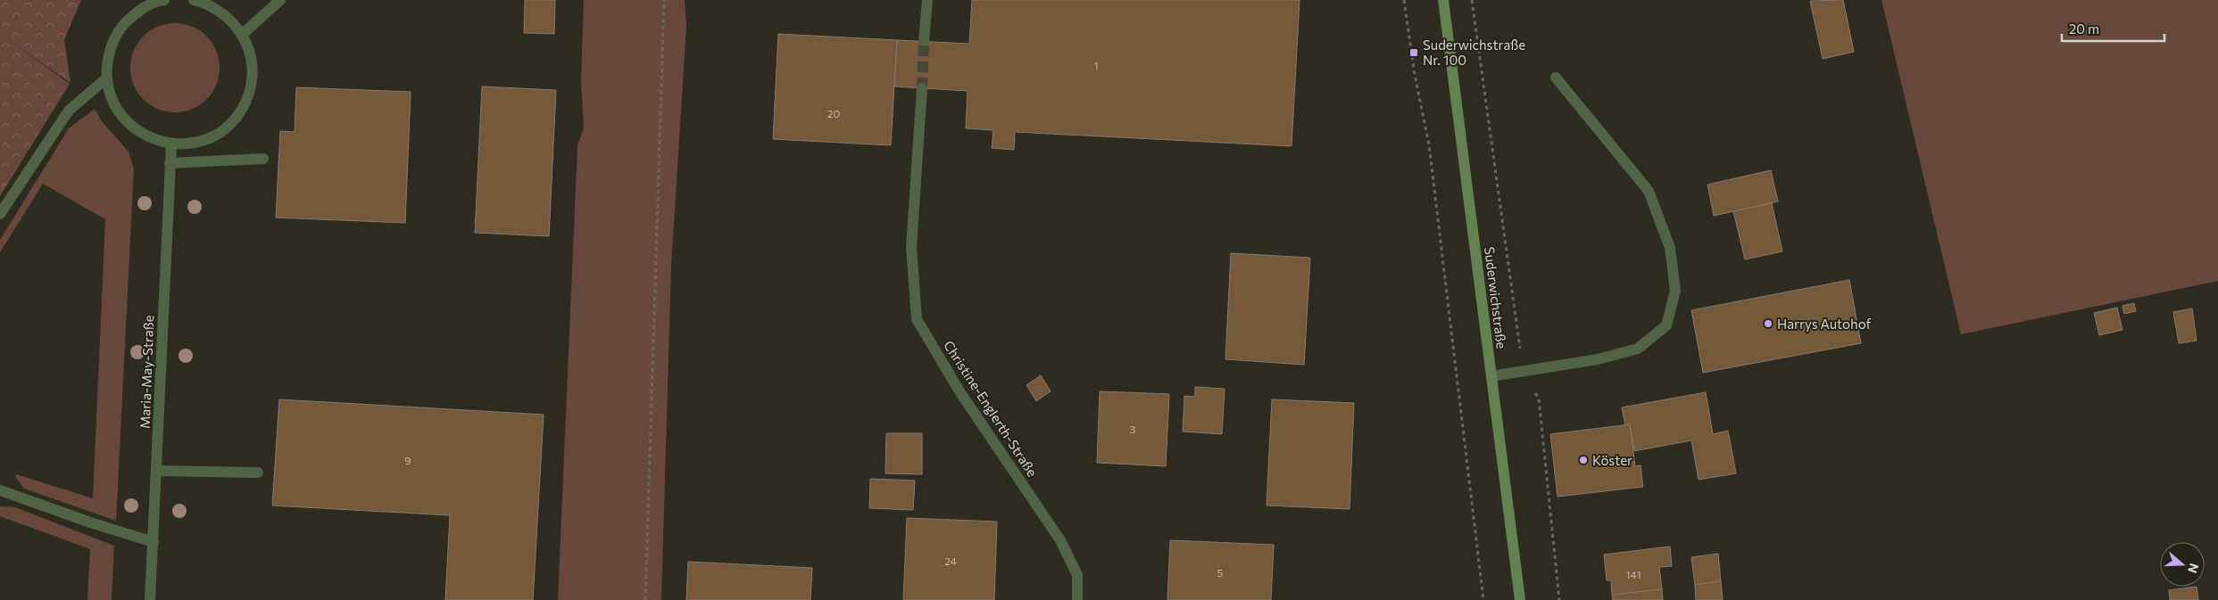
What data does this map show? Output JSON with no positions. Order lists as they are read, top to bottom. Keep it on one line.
{"streets":{"main road":["Suderwichstraße"],"street":["Maria-May-Straße","Christine-Englerth-Straße"]},"places":{"transit":["Suderwichstraße Nr. 100"],"other":["Harrys Autohof","Köster"]},"house_numbers":["1","20","3","9","24","5","141"],"scale_bar":"20 m","north":"right"}
